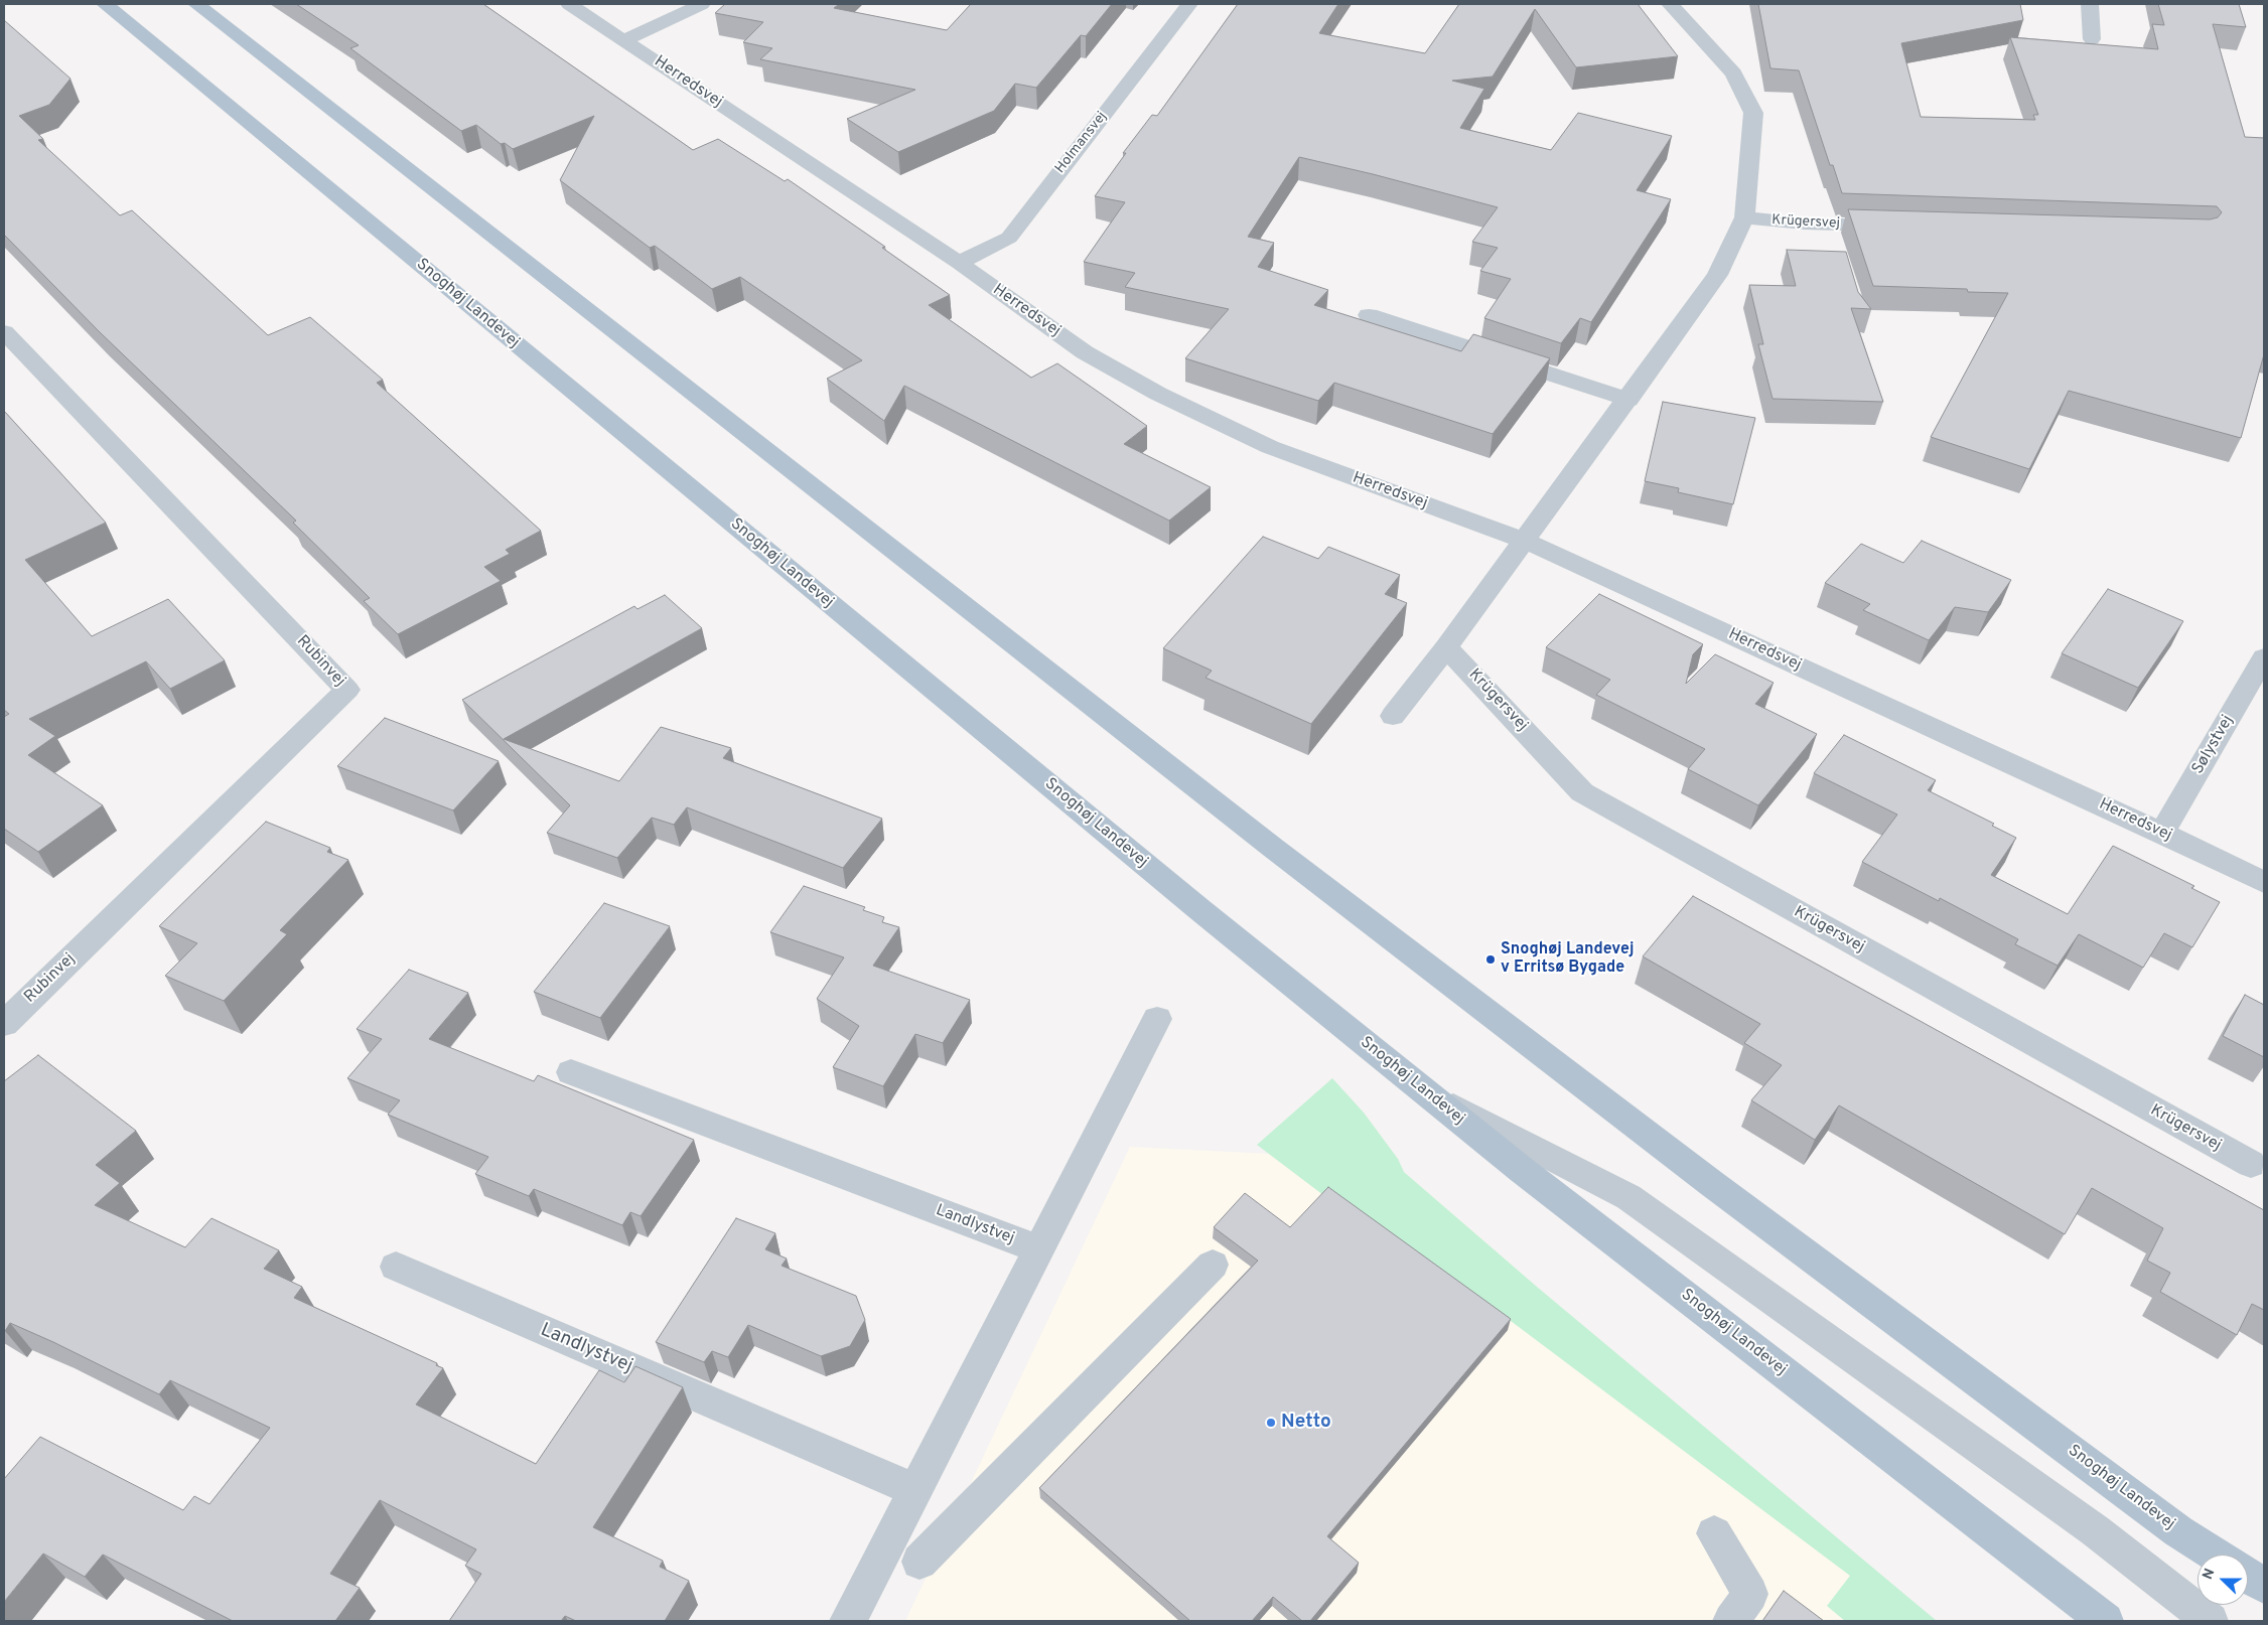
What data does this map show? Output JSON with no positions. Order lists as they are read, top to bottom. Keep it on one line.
{"streets":{"main road":["Snoghøj Landevej"],"street":["Herredsvej","Holmansvej","Krügersvej","Rubinvej","Sølystvej","Landlystvej"]},"crossings":[["Herredsvej","Holmansvej"],["Herredsvej","Sølystvej"]],"places":["Snoghøj Landevej v Erritsø Bygade","Netto"],"north":"left"}
